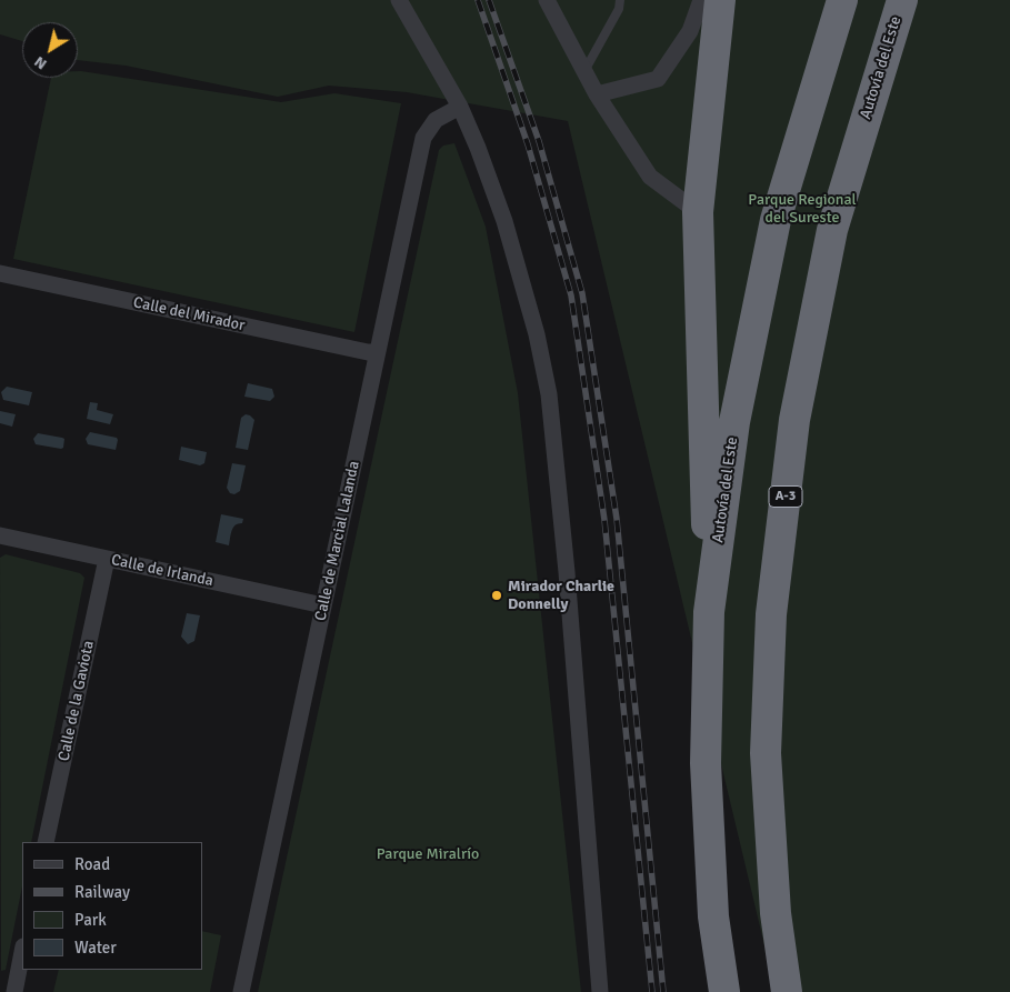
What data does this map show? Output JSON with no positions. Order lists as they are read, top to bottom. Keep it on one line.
{"streets":{"highway":["Autovía del Este","A-3"],"street":["Calle del Mirador","Calle de Marcial Lalanda","Calle de Irlanda","Calle de la Gaviota"]},"crossings":[["Calle del Mirador","Calle de Marcial Lalanda"],["Calle de Marcial Lalanda","Calle de Irlanda"],["Calle de Irlanda","Calle de la Gaviota"]],"parks":["Parque Regional del Sureste","Parque Miralrío"],"places":["Mirador Charlie Donnelly"],"legend":["Road","Railway","Park","Water"],"north":"bottom left"}
